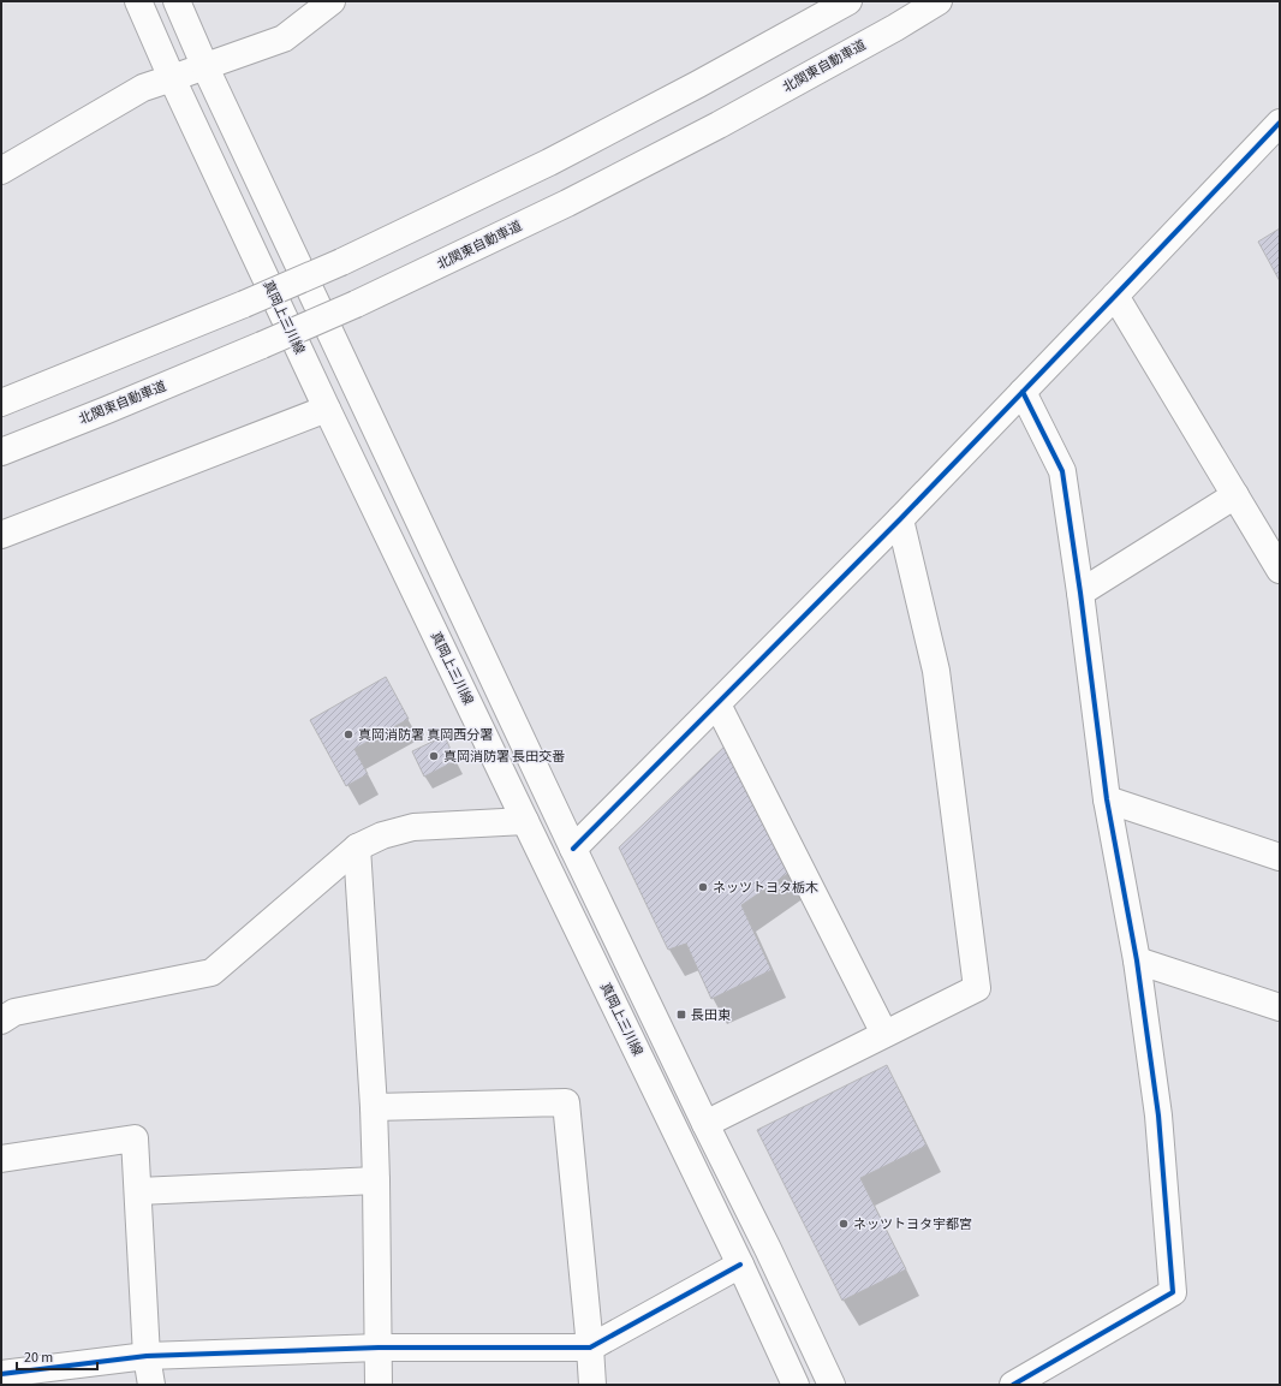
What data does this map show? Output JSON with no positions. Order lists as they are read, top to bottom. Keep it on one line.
{"streets":{"main road":["北関東自動車道","真岡上三川線"]},"places":{"other":["真岡消防署 真岡西分署","真岡消防署 長田交番","ネッツトヨタ栃木","ネッツトヨタ宇都宮"],"transit":["長田東"]},"scale_bar":"20 m"}
